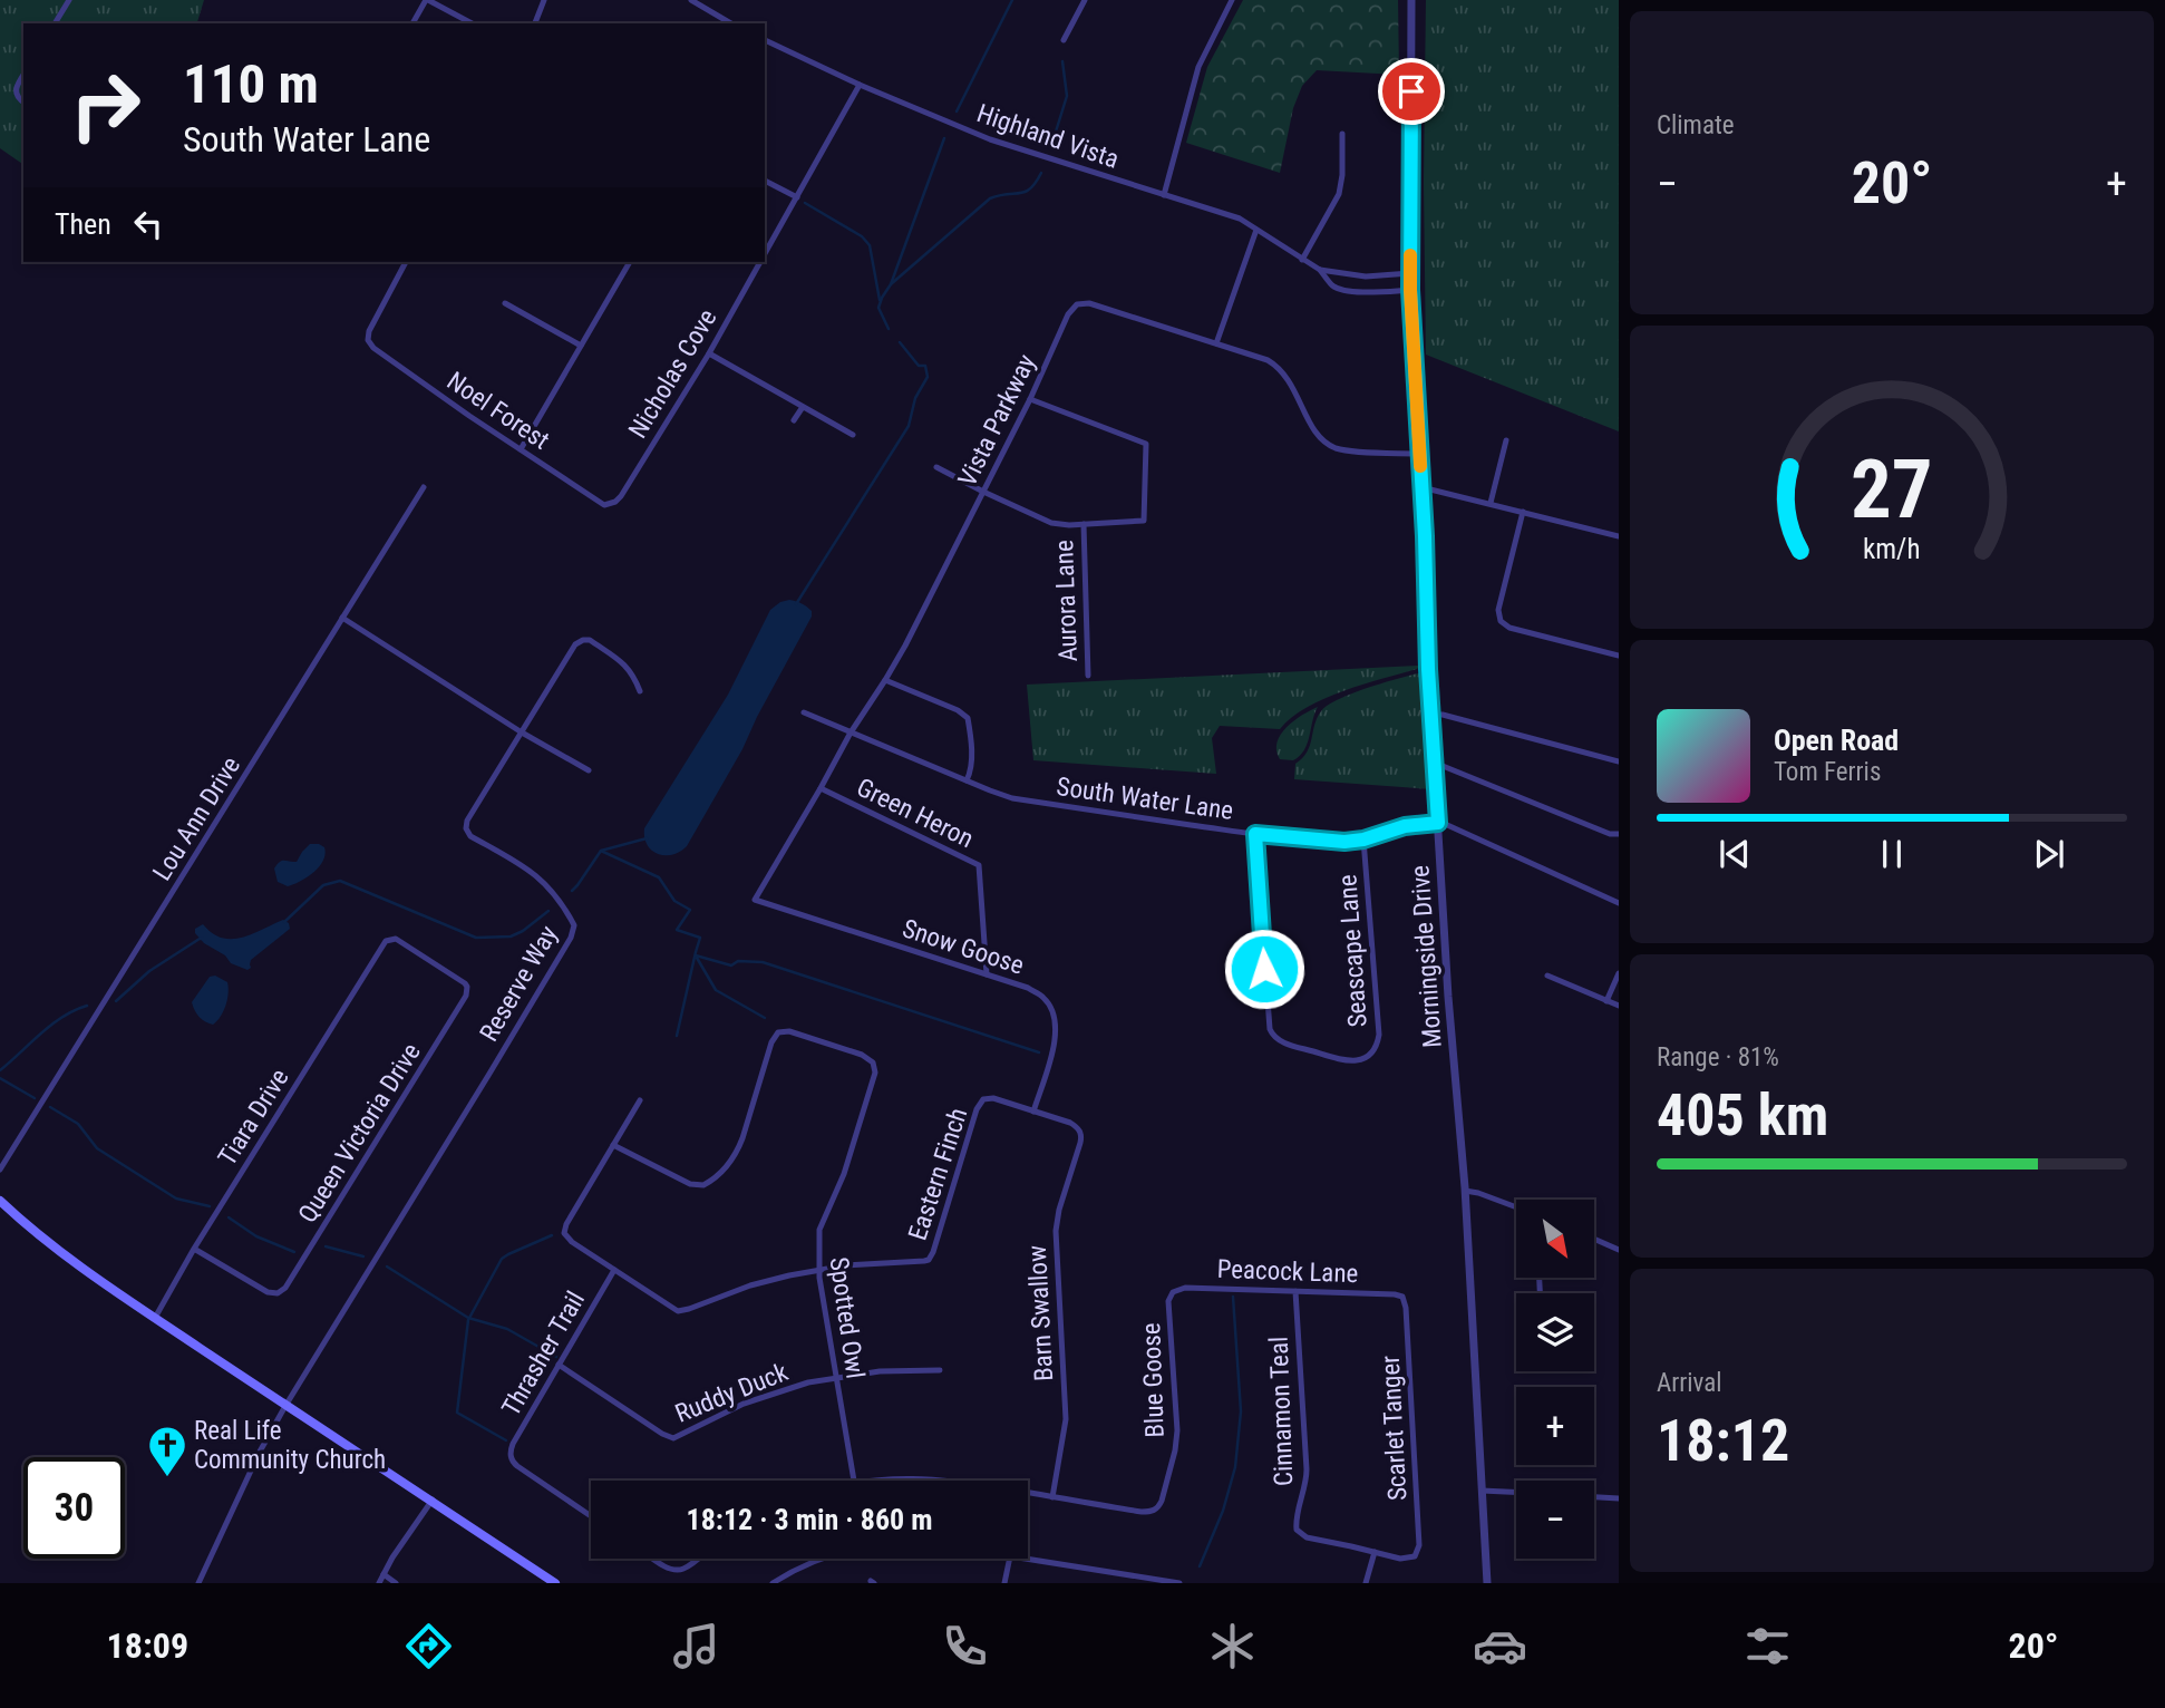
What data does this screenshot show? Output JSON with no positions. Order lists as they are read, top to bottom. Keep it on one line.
{"streets":{"street":["Highland Vista","Nicholas Cove","Noel Forest","Vista Parkway","Aurora Lane","South Water Lane","Green Heron","Lou Ann Drive","Snow Goose","Seascape Lane","Morningside Drive","Reserve Way","Tiara Drive","Queen Victoria Drive","Eastern Finch","Peacock Lane","Barn Swallow","Spotted Owl","Thrasher Trail","Blue Goose","Ruddy Duck","Cinnamon Teal","Scarlet Tanger"]},"crossings":[["Highland Vista","Nicholas Cove"],["Highland Vista","Morningside Drive"],["Nicholas Cove","Noel Forest"],["Vista Parkway","South Water Lane"],["Vista Parkway","Green Heron"],["Vista Parkway","Snow Goose"],["Vista Parkway","Morningside Drive"],["South Water Lane","Seascape Lane"],["South Water Lane","Morningside Drive"],["Green Heron","Snow Goose"],["Snow Goose","Eastern Finch"],["Snow Goose","Barn Swallow"],["Tiara Drive","Queen Victoria Drive"],["Eastern Finch","Barn Swallow"],["Eastern Finch","Spotted Owl"],["Peacock Lane","Blue Goose"],["Peacock Lane","Cinnamon Teal"],["Peacock Lane","Scarlet Tanger"],["Barn Swallow","Blue Goose"],["Spotted Owl","Ruddy Duck"],["Thrasher Trail","Ruddy Duck"],["Cinnamon Teal","Scarlet Tanger"]],"places":{"church":["Real Life Community Church"]},"north":"bottom right","page":{"tile":["Climate",["Range · 81%","405 km"],["Arrival","18:12"]],"turn":["110 m","South Water Lane"],"heat":["−","20°","+"],"then":"Then","song":["Open Road","Tom Ferris"],"map_buttons":["+","−"],"limit":"30","trip":"18:12 · 3 min · 860 m","tabs":["18:09","20°"],"gauge":["27","km/h"]}}
